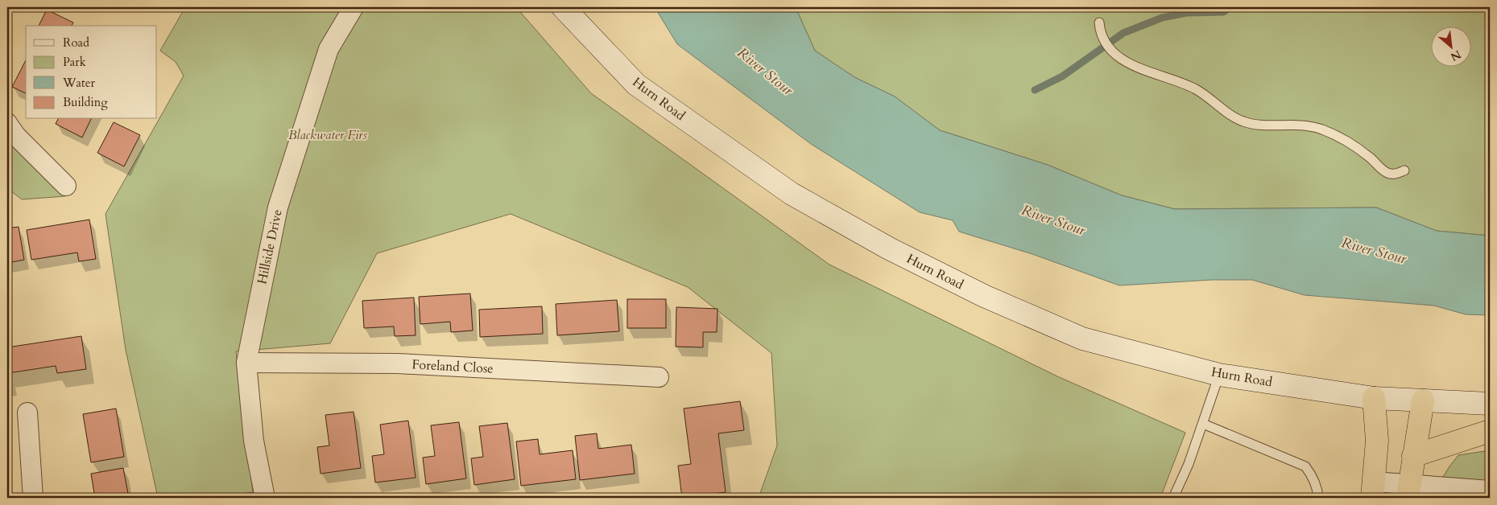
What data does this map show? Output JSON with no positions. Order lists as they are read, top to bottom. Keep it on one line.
{"streets":{"main road":["Hurn Road"],"street":["Hillside Drive","Foreland Close"]},"crossings":[["Hillside Drive","Foreland Close"]],"water":["River Stour"],"parks":["Blackwater Firs"],"legend":["Road","Park","Water","Building"],"north":"bottom right"}
